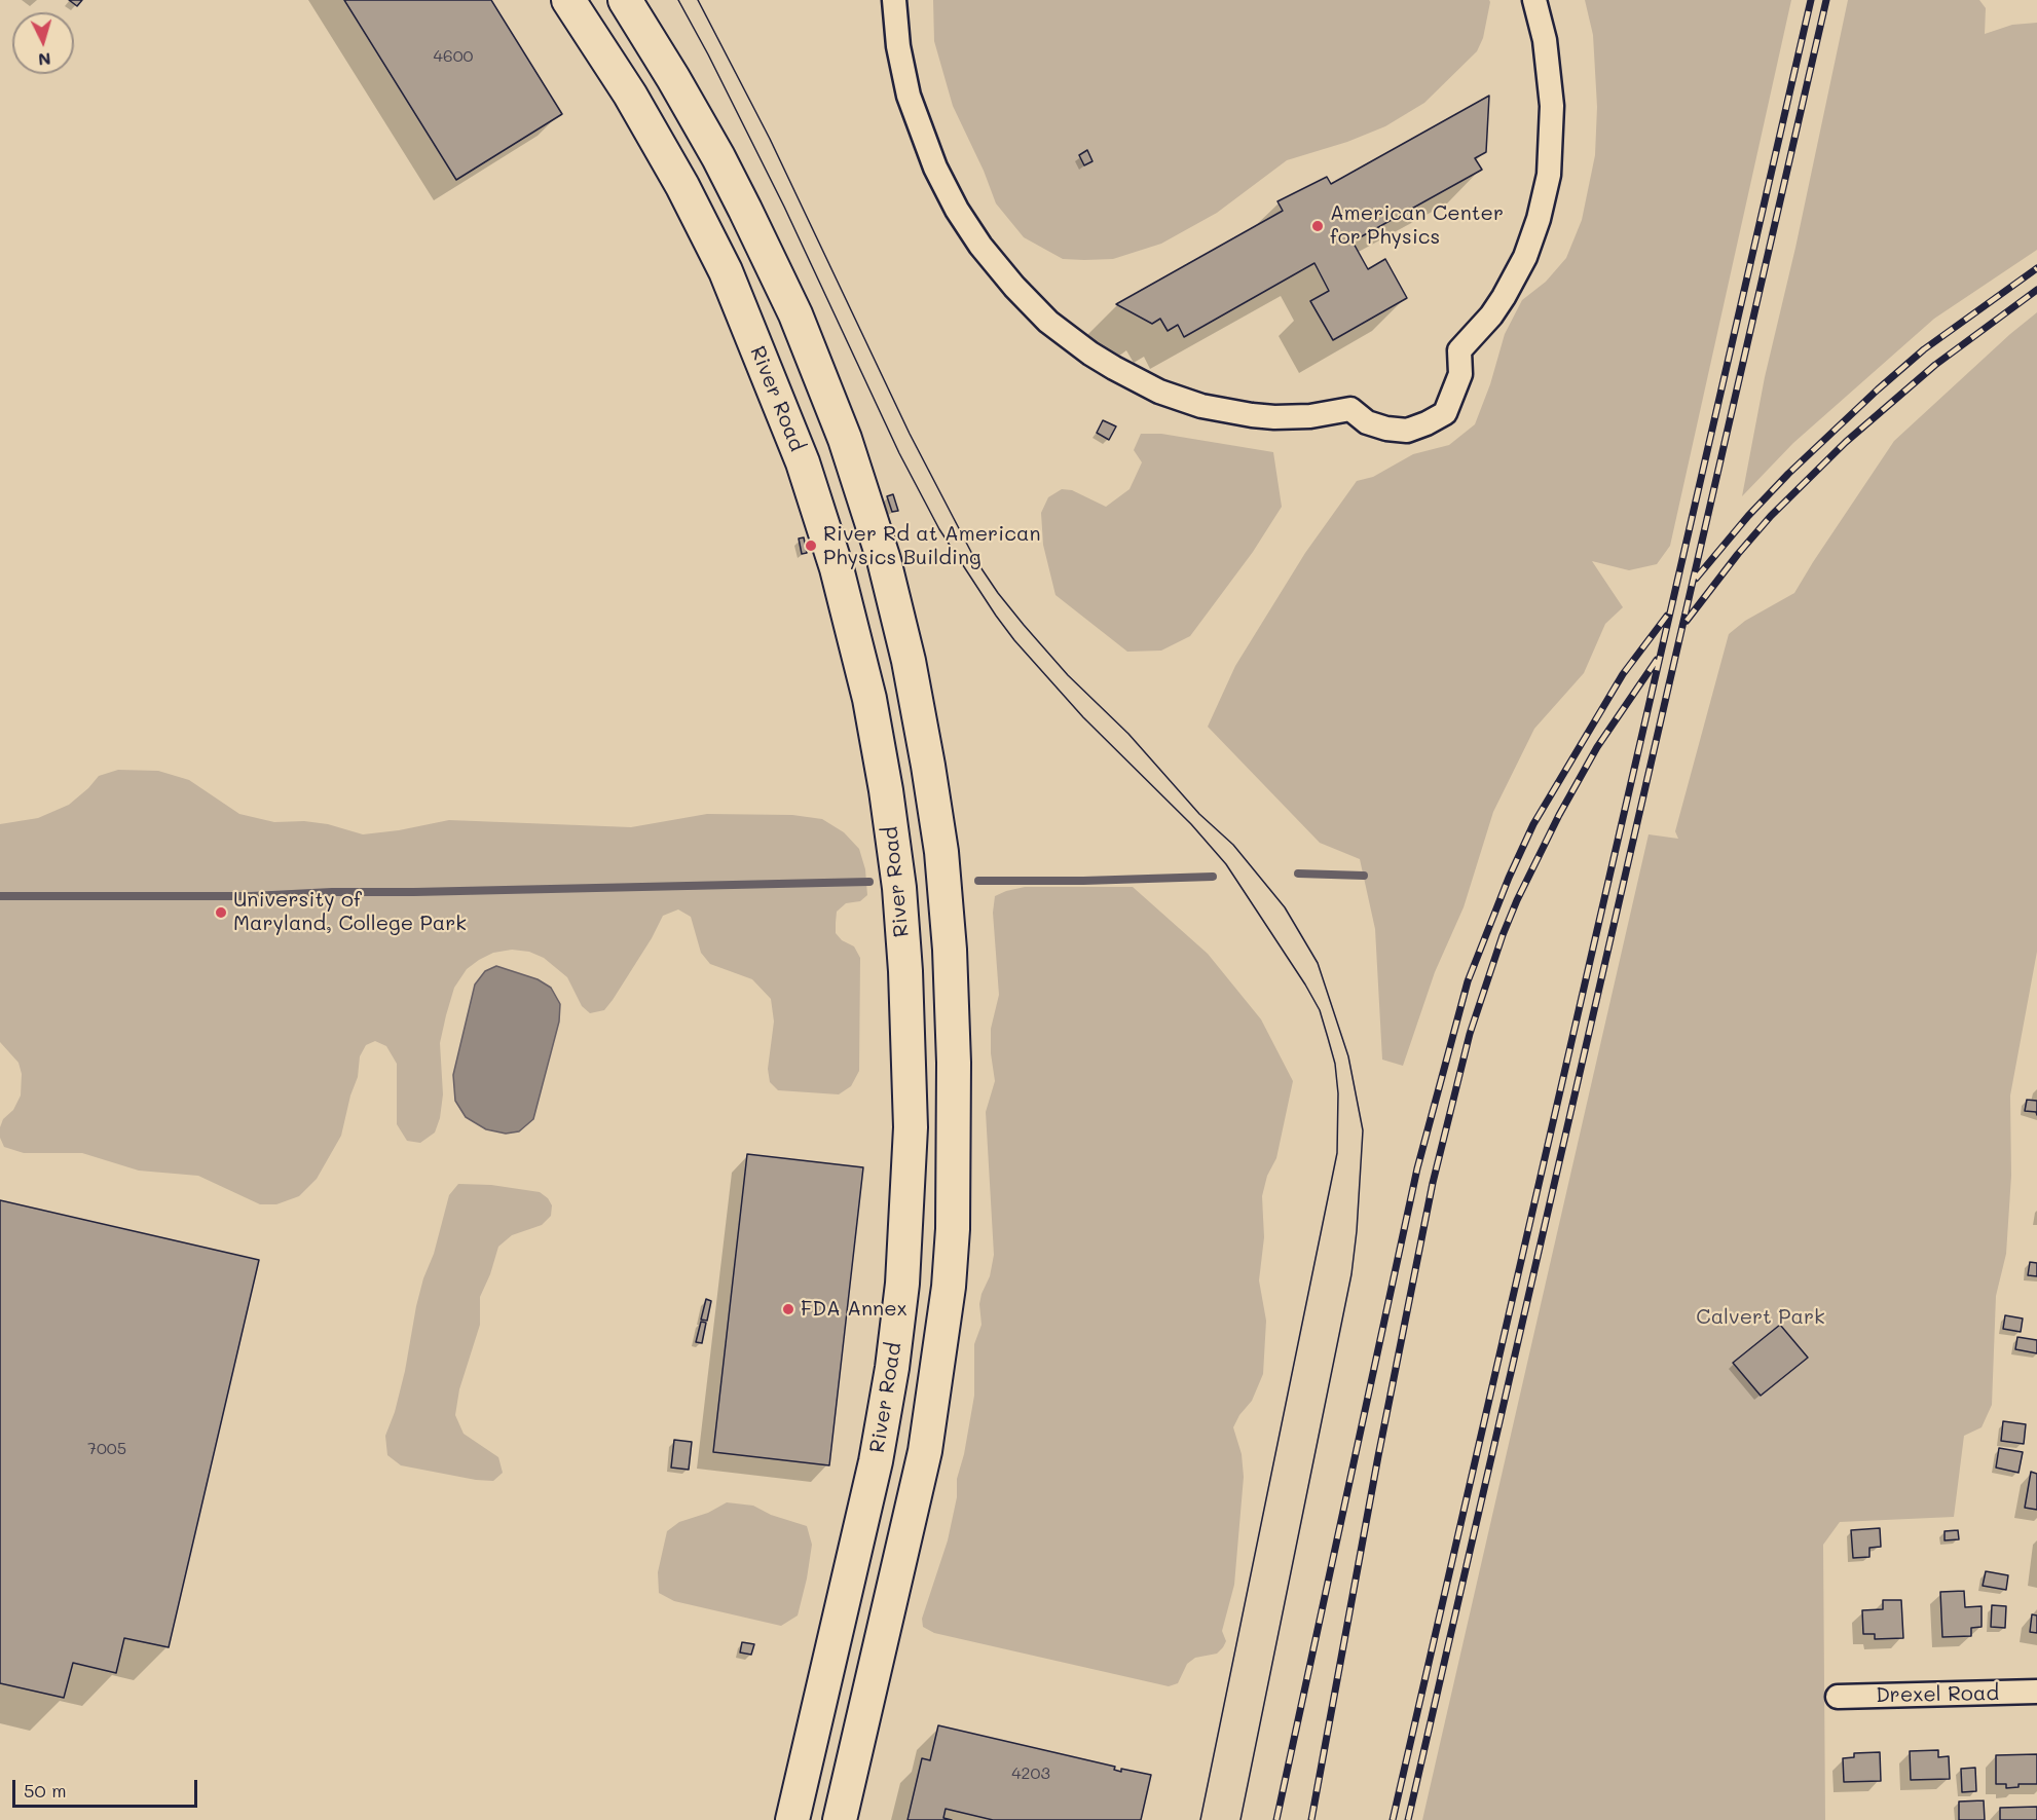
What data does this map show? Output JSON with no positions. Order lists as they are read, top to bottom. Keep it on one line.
{"streets":{"street":["River Road","Drexel Road"]},"parks":["Calvert Park"],"places":["American Center for Physics","River Rd at American Physics Building","University of Maryland, College Park","FDA Annex"],"house_numbers":["4600","7005","4203"],"scale_bar":"50 m","north":"bottom"}
